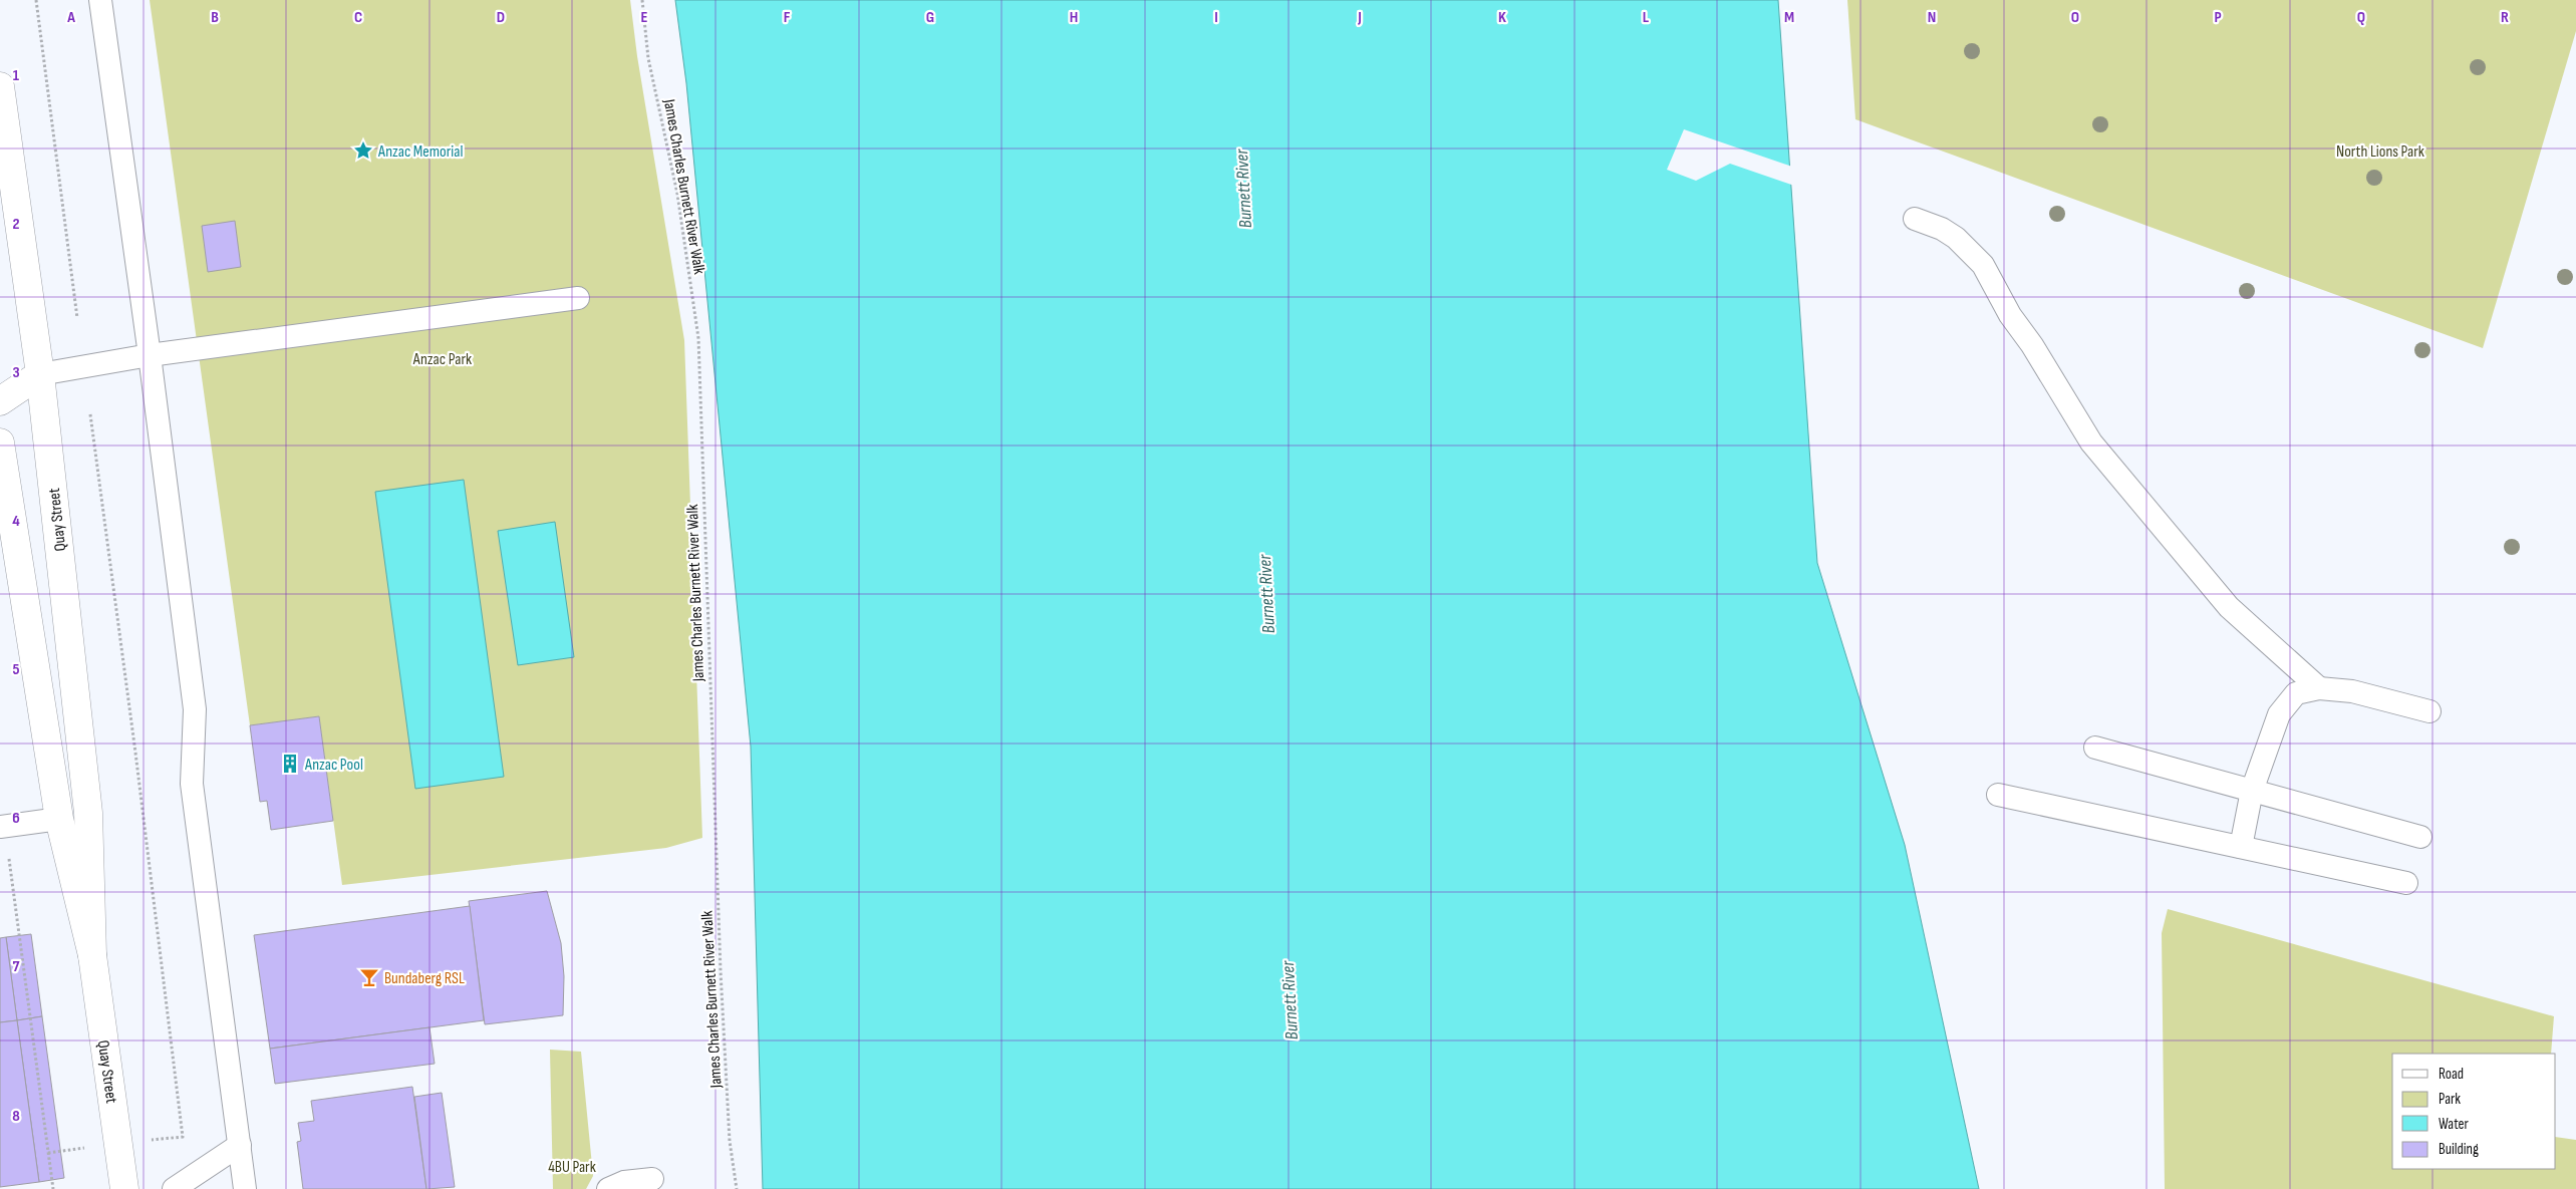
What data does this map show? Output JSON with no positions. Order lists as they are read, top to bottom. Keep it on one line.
{"streets":{"main road":["Quay Street"],"path":["James Charles Burnett River Walk"]},"water":["Burnett River"],"parks":["North Lions Park","Anzac Park","4BU Park"],"places":{"place":["Anzac Memorial"],"building":["Anzac Pool"],"bar":["Bundaberg RSL"]},"legend":["Road","Park","Water","Building"],"grid":{"columns":["A","B","C","D","E","F","G","H","I","J","K","L","M","N","O","P","Q","R"],"rows":["1","2","3","4","5","6","7","8"]}}
